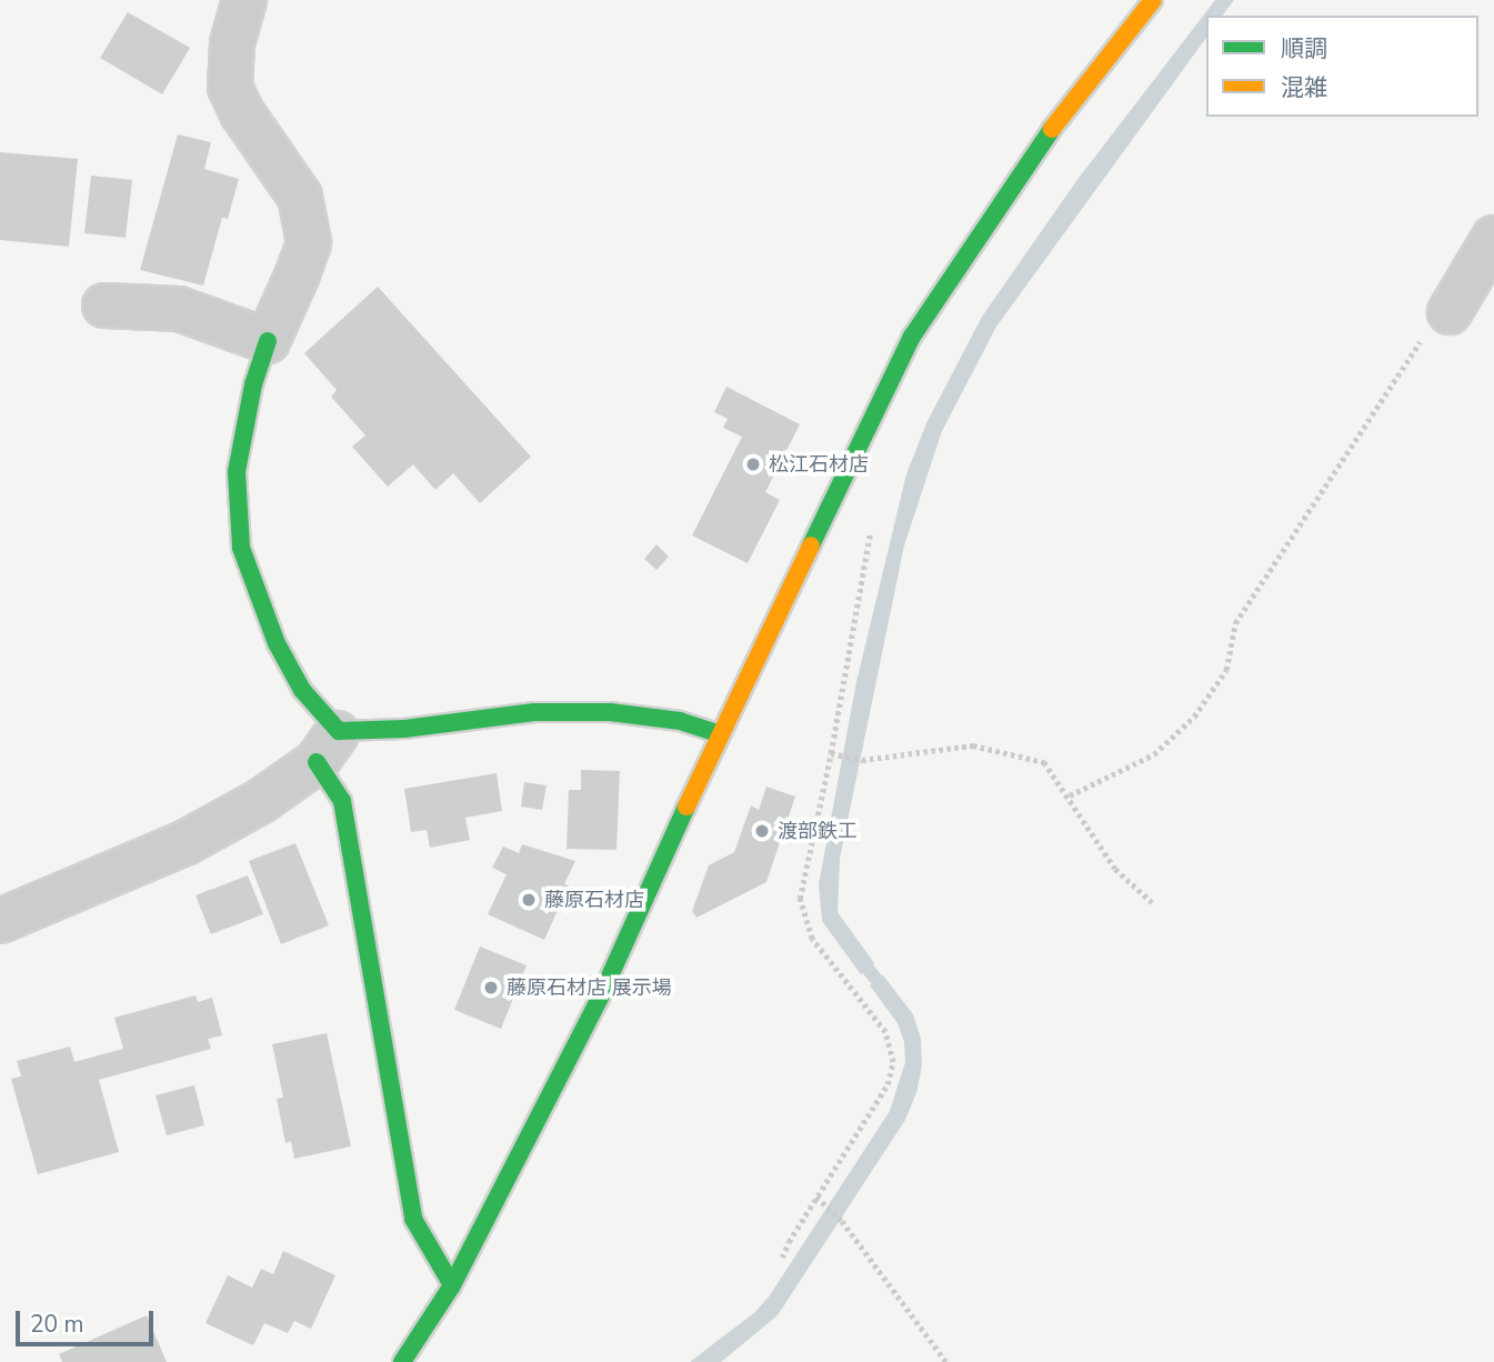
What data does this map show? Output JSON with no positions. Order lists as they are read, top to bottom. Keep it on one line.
{"places":["松江石材店","渡部鉄工","藤原石材店","藤原石材店 展示場"],"legend":["順調","混雑"],"scale_bar":"20 m"}
